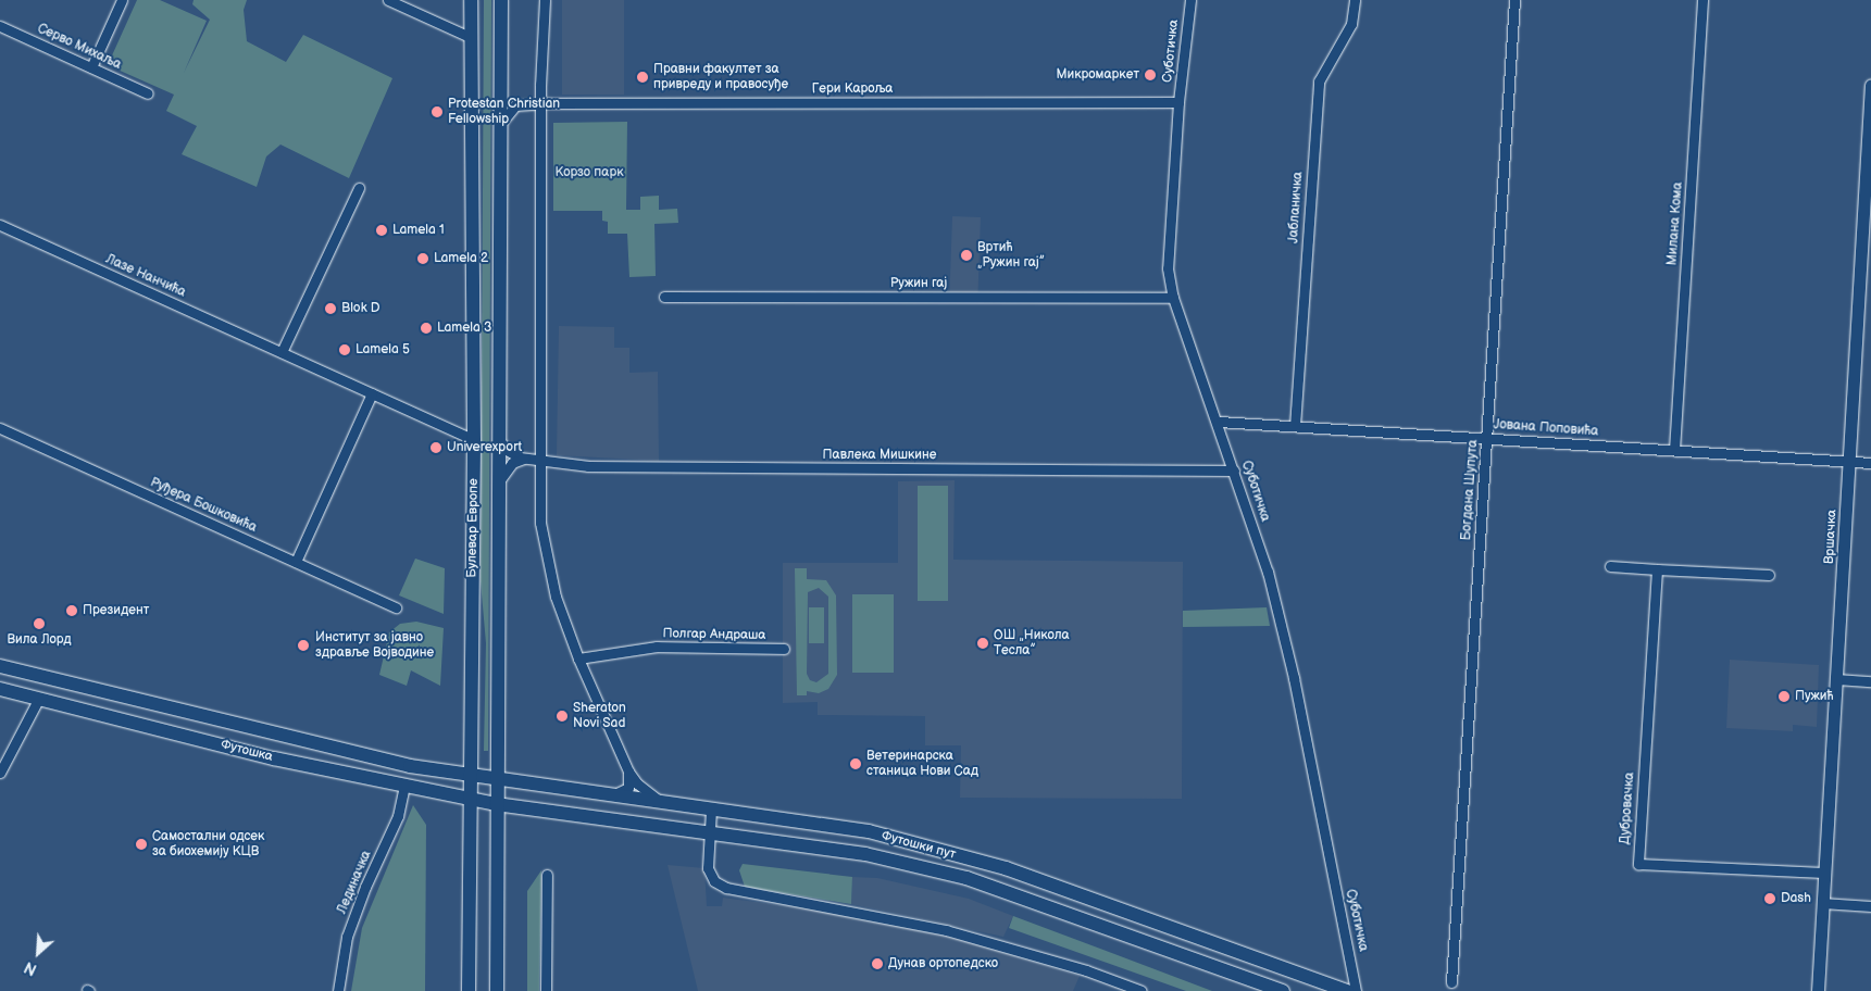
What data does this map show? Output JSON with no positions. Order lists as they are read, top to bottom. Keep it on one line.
{"streets":{"main road":["Булевар Европе","Футошка","Футошки пут"],"street":["Серво Михаља","Суботичка","Гери Кароља","Јабланичка","Милана Кома","Лазе Нанчића","Ружин гај","Јована Поповића","Павлека Мишкине","Богдана Шупута","Руђера Бошковића","Вршачка","Полгар Андраша","Дубровачка","Лединачка"]},"crossings":[["Суботичка","Гери Кароља"],["Суботичка","Ружин гај"],["Суботичка","Јована Поповића"],["Суботичка","Павлека Мишкине"],["Јабланичка","Јована Поповића"],["Милана Кома","Јована Поповића"],["Лазе Нанчића","Булевар Европе"],["Јована Поповића","Богдана Шупута"],["Јована Поповића","Вршачка"],["Павлека Мишкине","Булевар Европе"],["Булевар Европе","Футошка"],["Булевар Европе","Футошки пут"],["Вршачка","Дубровачка"],["Футошка","Футошки пут"],["Футошка","Лединачка"]],"parks":["Корзо парк"],"places":["Микромаркет","Правни факултет за привреду и правосуђе","Protestan Christian Fellowship","Lamela 1","Вртић „Ружин гај”","Lamela 2","Blok D","Lamela 3","Lamela 5","Univerexport","Президент","Вила Лорд","ОШ „Никола Тесла”","Институт за јавно здравље Војводине","Пужић","Sheraton Novi Sad","Ветеринарска станица Нови Сад","Самостални одсек за биохемију КЦВ","Dash","Дунав ортопедско"],"north":"bottom left"}
